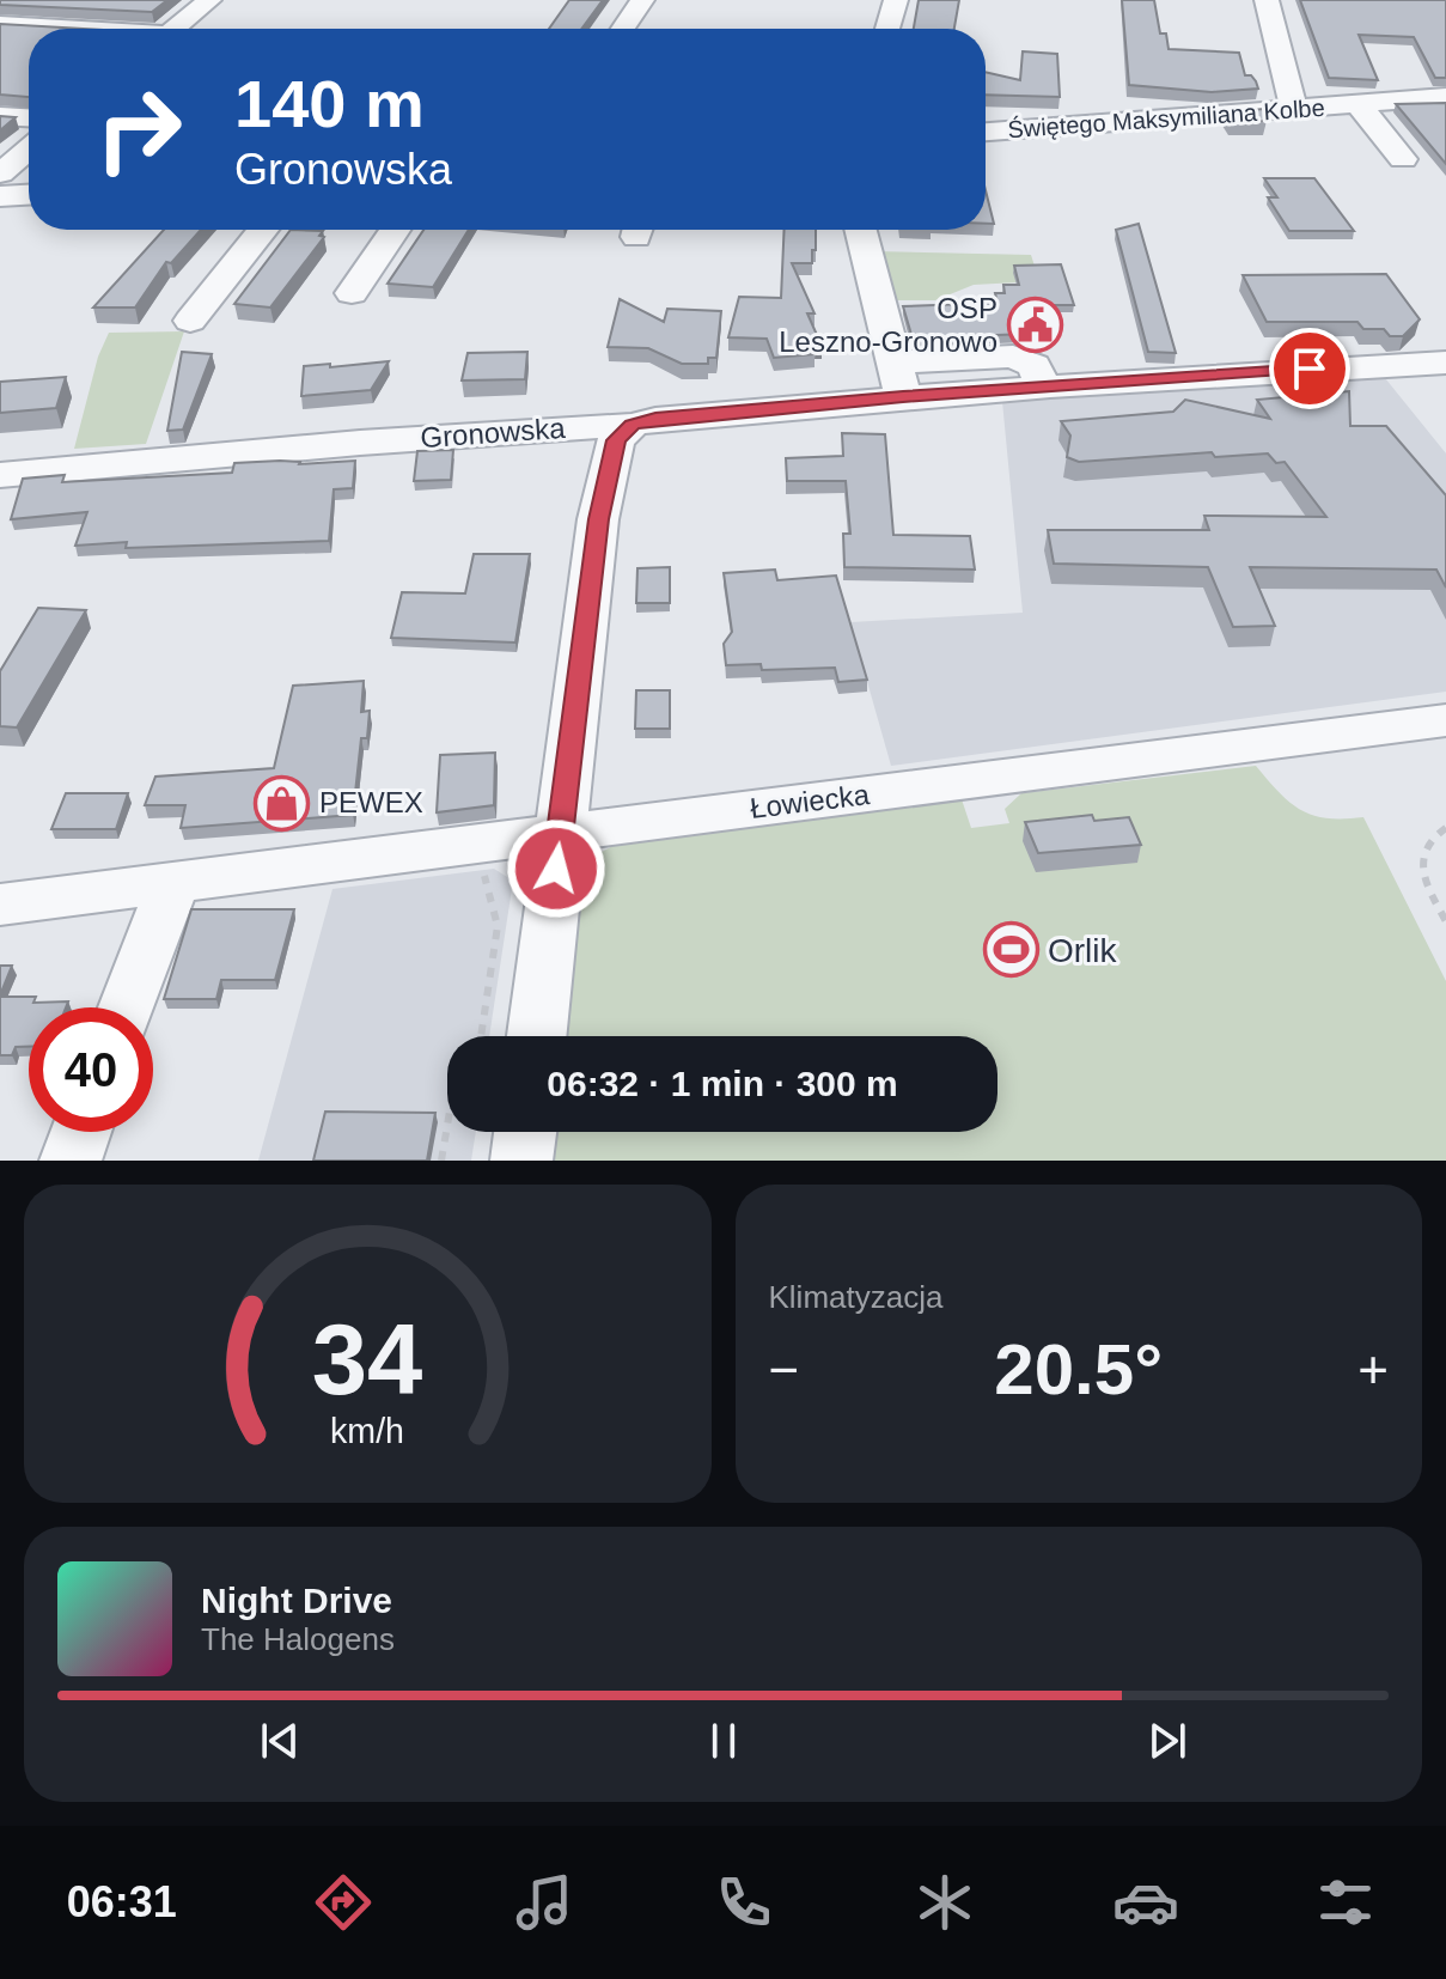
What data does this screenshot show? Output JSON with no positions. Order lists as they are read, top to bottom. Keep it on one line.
{"streets":{"street":["Świętego Maksymiliana Kolbe","Gronowska","Łowiecka"]},"places":{"public building":["OSP Leszno-Gronowo"],"shop":["PEWEX"],"sports":["Orlik"]},"page":{"turn":["140 m","Gronowska"],"limit":"40","trip":"06:32 · 1 min · 300 m","tile":"Klimatyzacja","heat":["−","20.5°","+"],"song":["Night Drive","The Halogens"],"tabs":"06:31","gauge":["34","km/h"]}}
